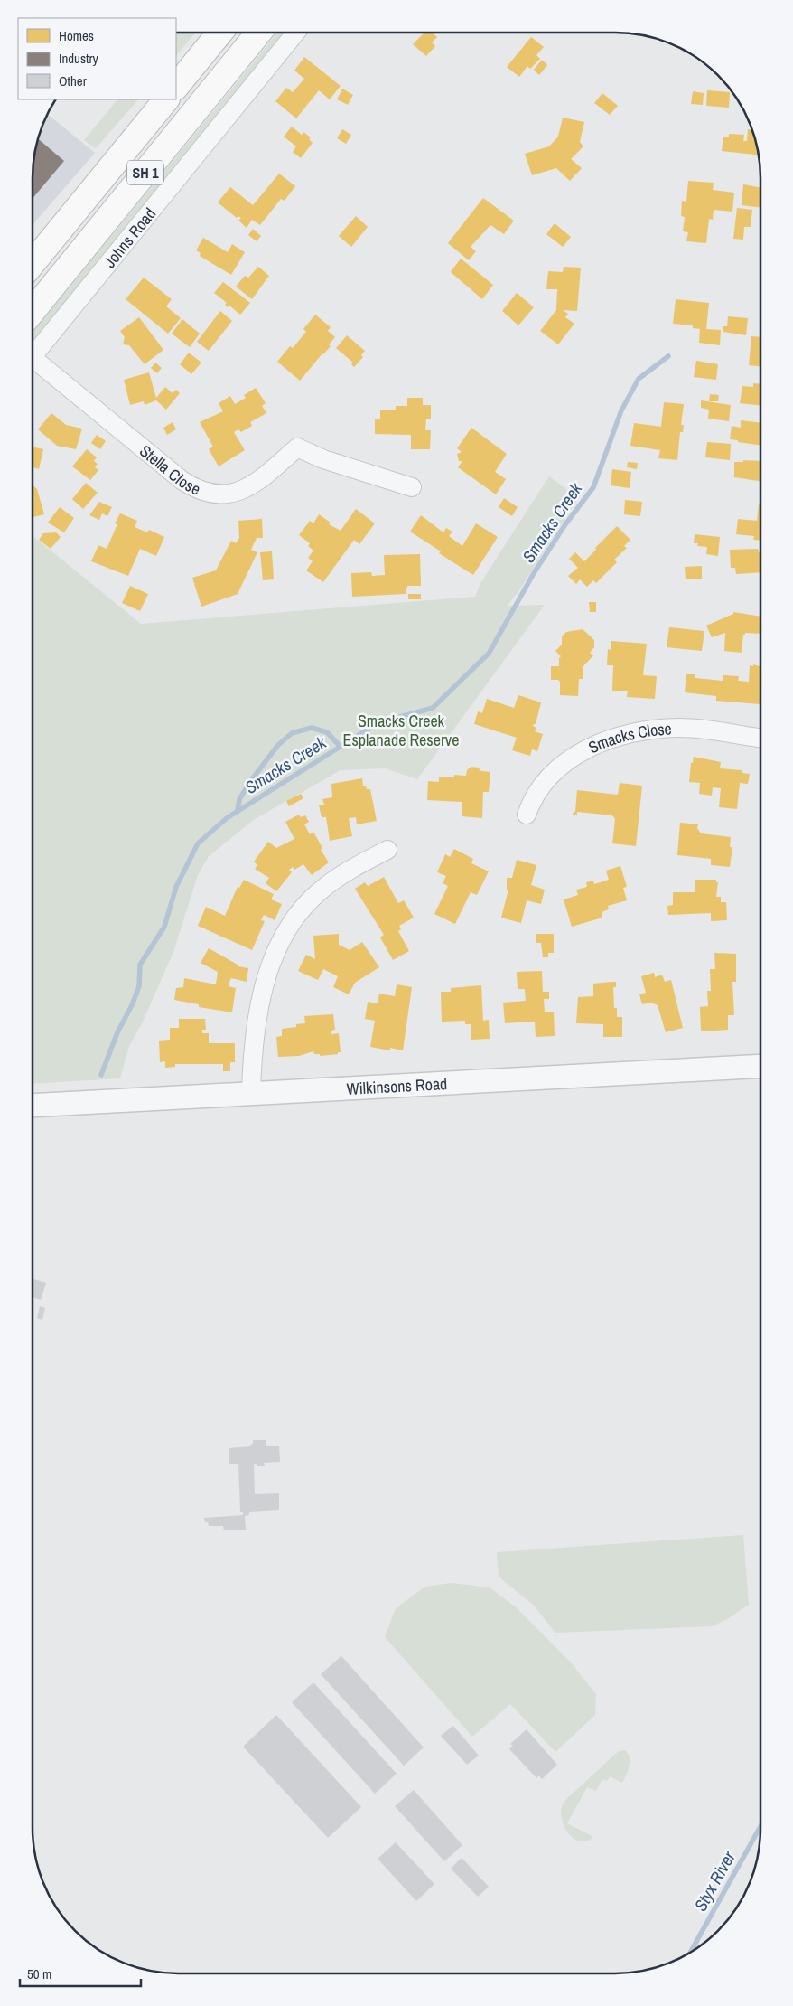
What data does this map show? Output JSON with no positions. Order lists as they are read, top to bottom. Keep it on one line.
{"streets":{"highway":["SH 1","Johns Road"],"street":["Stella Close","Smacks Close","Wilkinsons Road"]},"water":["Smacks Creek","Styx River"],"parks":["Smacks Creek Esplanade Reserve"],"legend":["Homes","Industry","Other"],"scale_bar":"50 m"}
